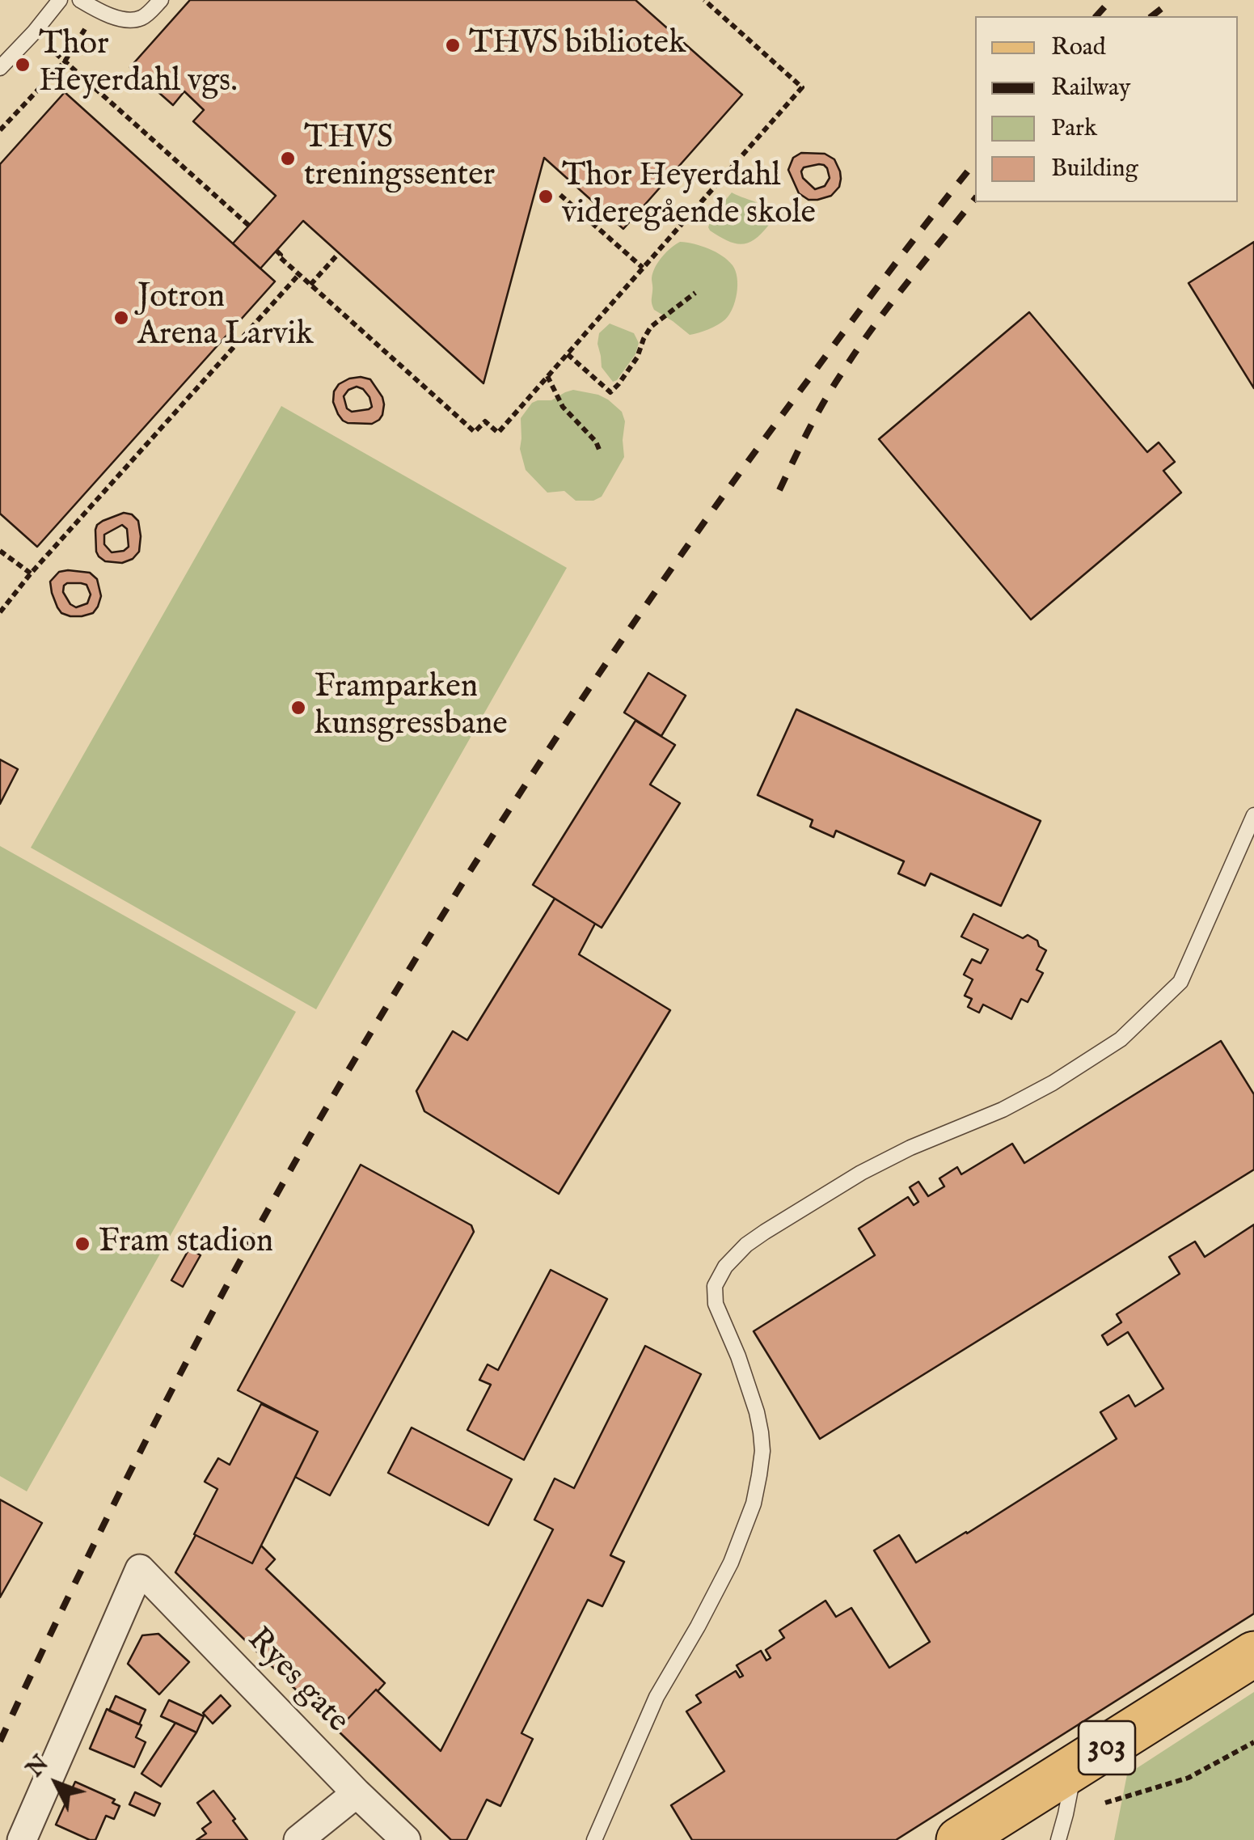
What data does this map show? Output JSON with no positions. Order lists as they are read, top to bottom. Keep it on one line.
{"streets":{"main road":["303"],"street":["Ryes gate"]},"places":["THVS bibliotek","Thor Heyerdahl vgs.","THVS treningssenter","Thor Heyerdahl videregående skole","Jotron Arena Larvik","Framparken kunsgressbane","Fram stadion"],"legend":["Road","Railway","Park","Building"],"north":"top left"}
